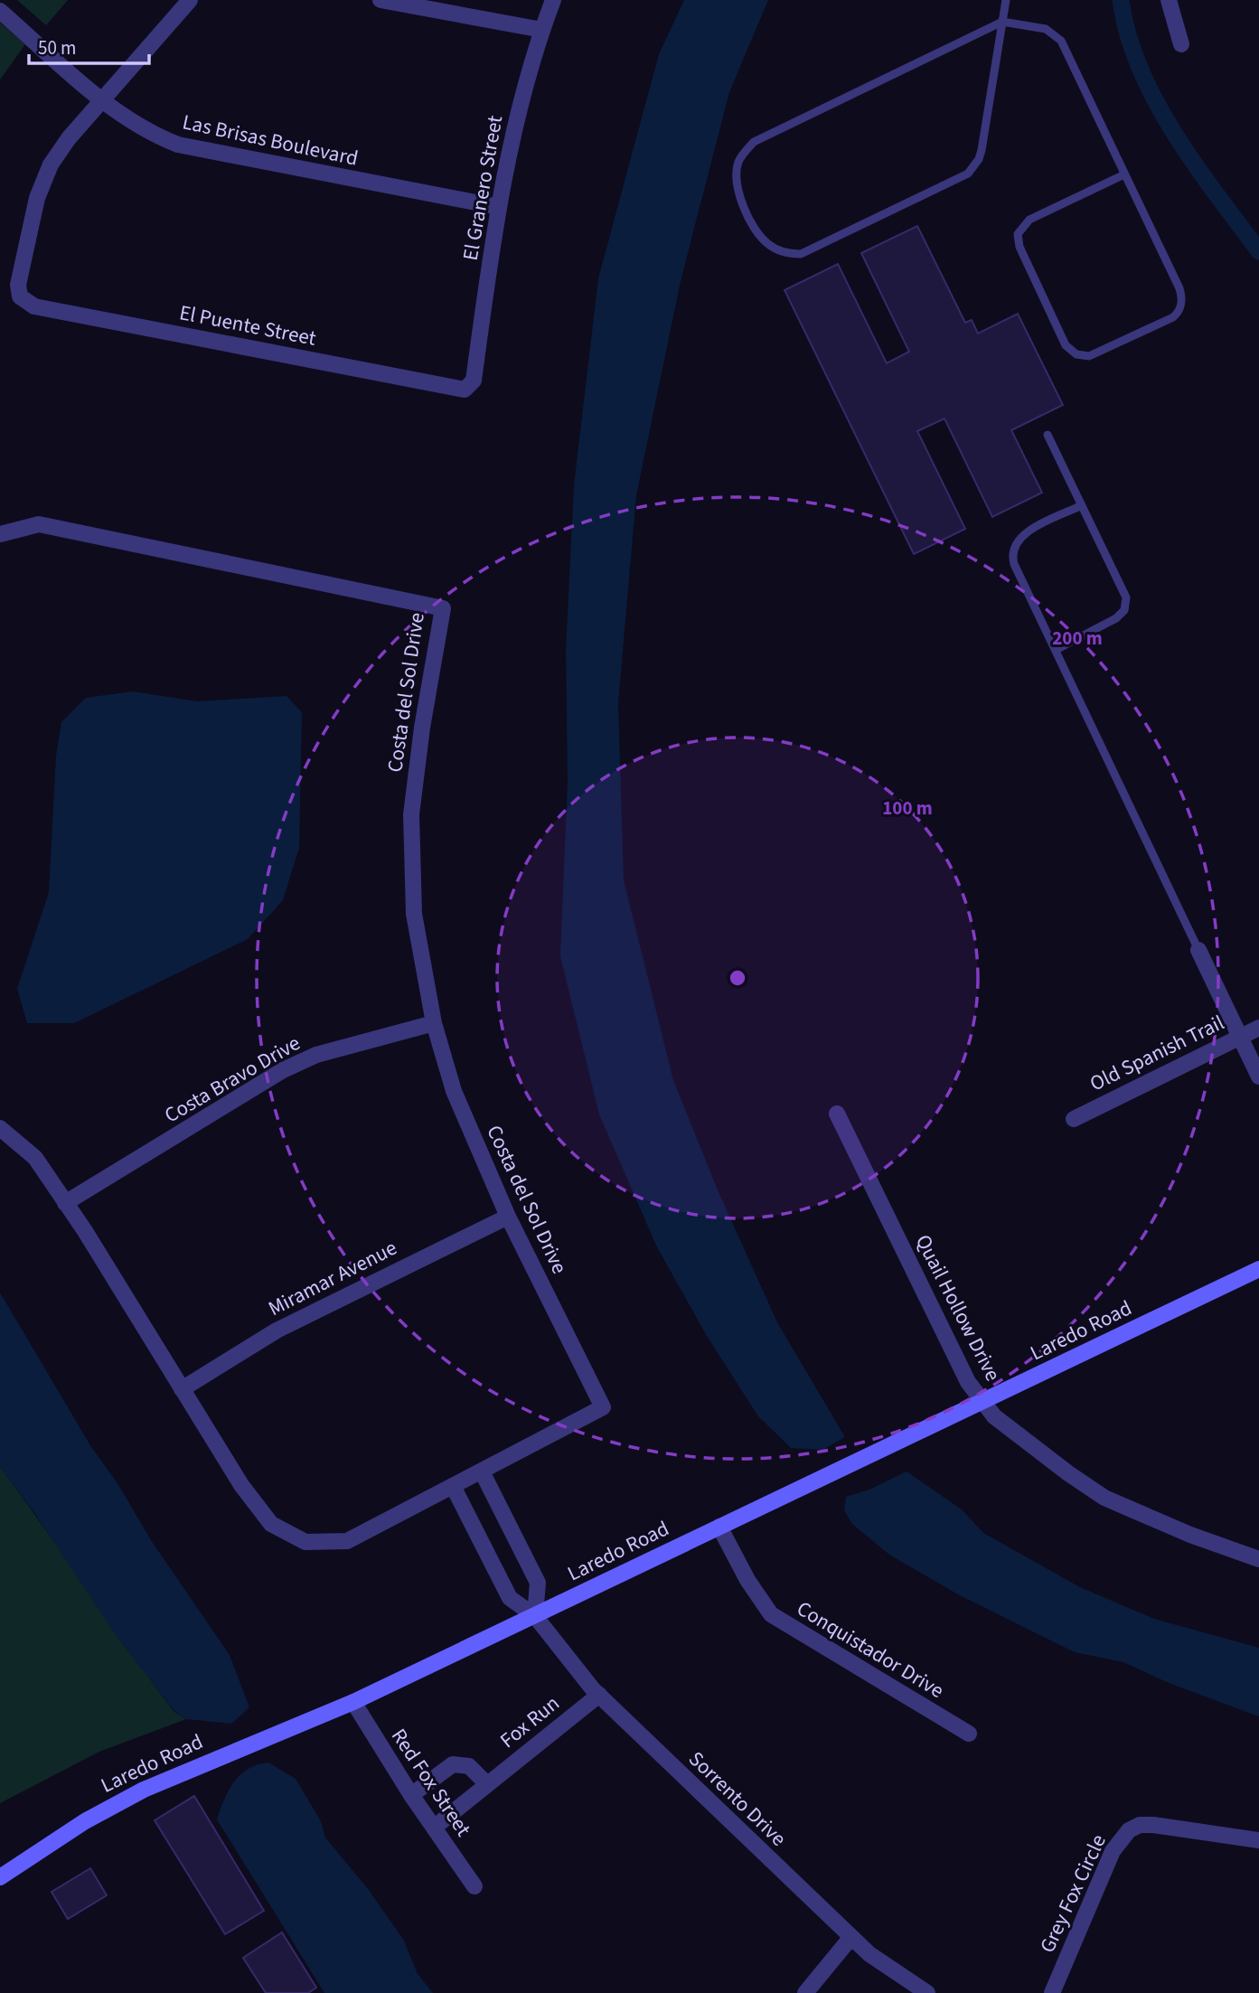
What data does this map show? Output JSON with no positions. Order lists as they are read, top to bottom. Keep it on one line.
{"streets":{"street":["Las Brisas Boulevard","El Granero Street","El Puente Street","Costa del Sol Drive","Old Spanish Trail","Costa Bravo Drive","Miramar Avenue","Quail Hollow Drive","Laredo Road","Conquistador Drive","Fox Run","Red Fox Street","Sorrento Drive","Grey Fox Circle"]},"crossings":[["Las Brisas Boulevard","El Granero Street"],["Las Brisas Boulevard","El Puente Street"],["El Granero Street","El Puente Street"],["Costa del Sol Drive","Costa Bravo Drive"],["Costa del Sol Drive","Miramar Avenue"],["Costa del Sol Drive","Sorrento Drive"],["Quail Hollow Drive","Laredo Road"],["Laredo Road","Conquistador Drive"],["Laredo Road","Red Fox Street"],["Laredo Road","Sorrento Drive"],["Fox Run","Red Fox Street"],["Fox Run","Sorrento Drive"]],"scale_bar":"50 m","rings":["200 m","100 m"]}
